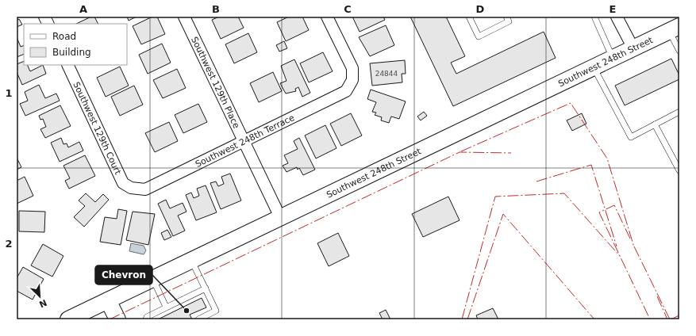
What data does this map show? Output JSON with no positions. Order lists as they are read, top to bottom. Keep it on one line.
{"streets":{"street":["Southwest 248th Street","Southwest 129th Place","Southwest 129th Court","Southwest 248th Terrace"]},"crossings":[["Southwest 248th Street","Southwest 129th Place"],["Southwest 129th Place","Southwest 248th Terrace"],["Southwest 129th Court","Southwest 248th Terrace"]],"places":["Chevron"],"house_numbers":["24844"],"legend":["Road","Building"],"north":"bottom right","grid":{"columns":["A","B","C","D","E"],"rows":["1","2"]}}
